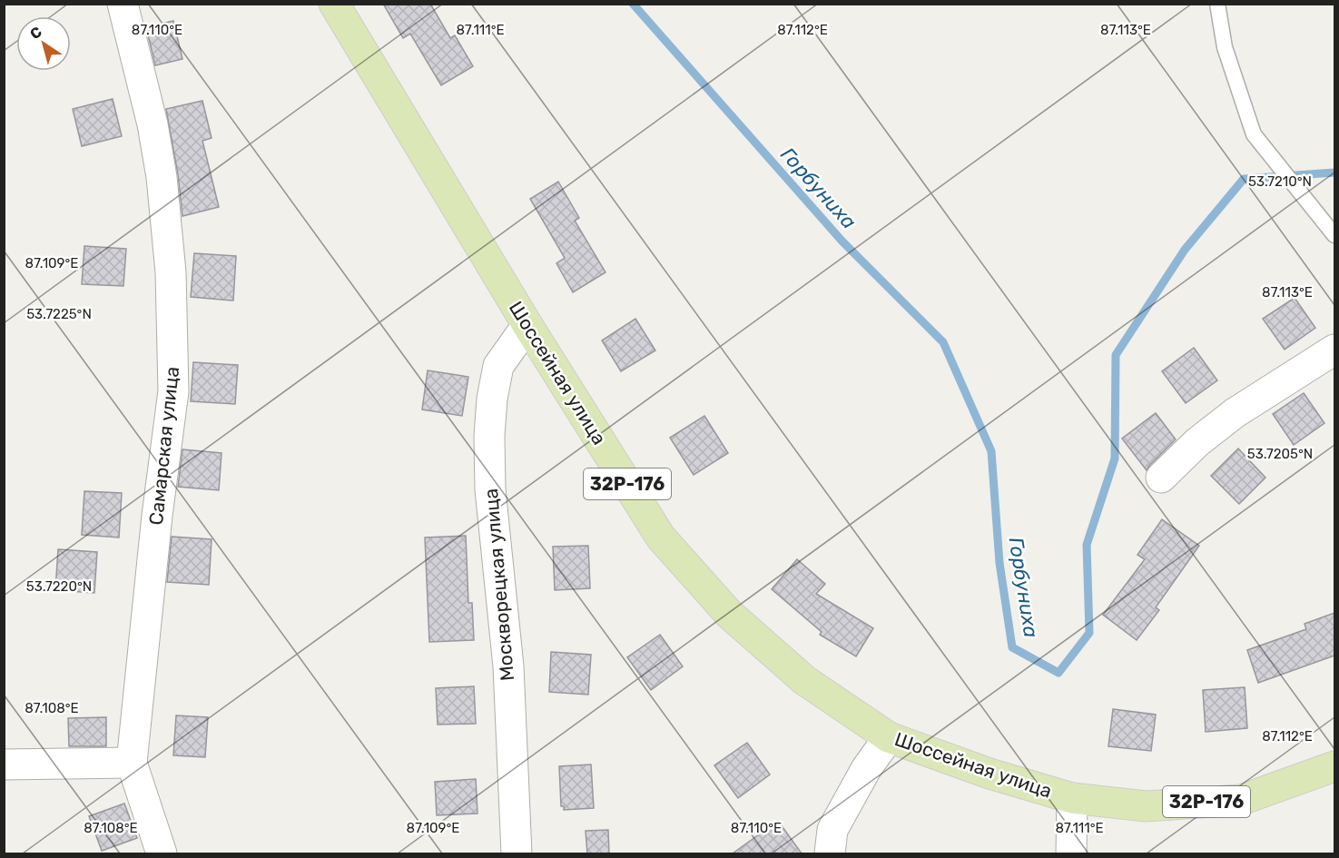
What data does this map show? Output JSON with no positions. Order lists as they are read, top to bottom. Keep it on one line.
{"streets":{"main road":["Шоссейная улица","32Р-176"],"street":["Самарская улица","Москворецкая улица"]},"crossings":[["Шоссейная улица","32Р-176"],["Шоссейная улица","Москворецкая улица"]],"water":["Горбуниха"],"north":"top left","coordinates":["87.110°E","87.111°E","87.112°E","87.113°E","53.7210°N","87.109°E","53.7225°N","53.7205°N","53.7220°N","87.108°E"]}
